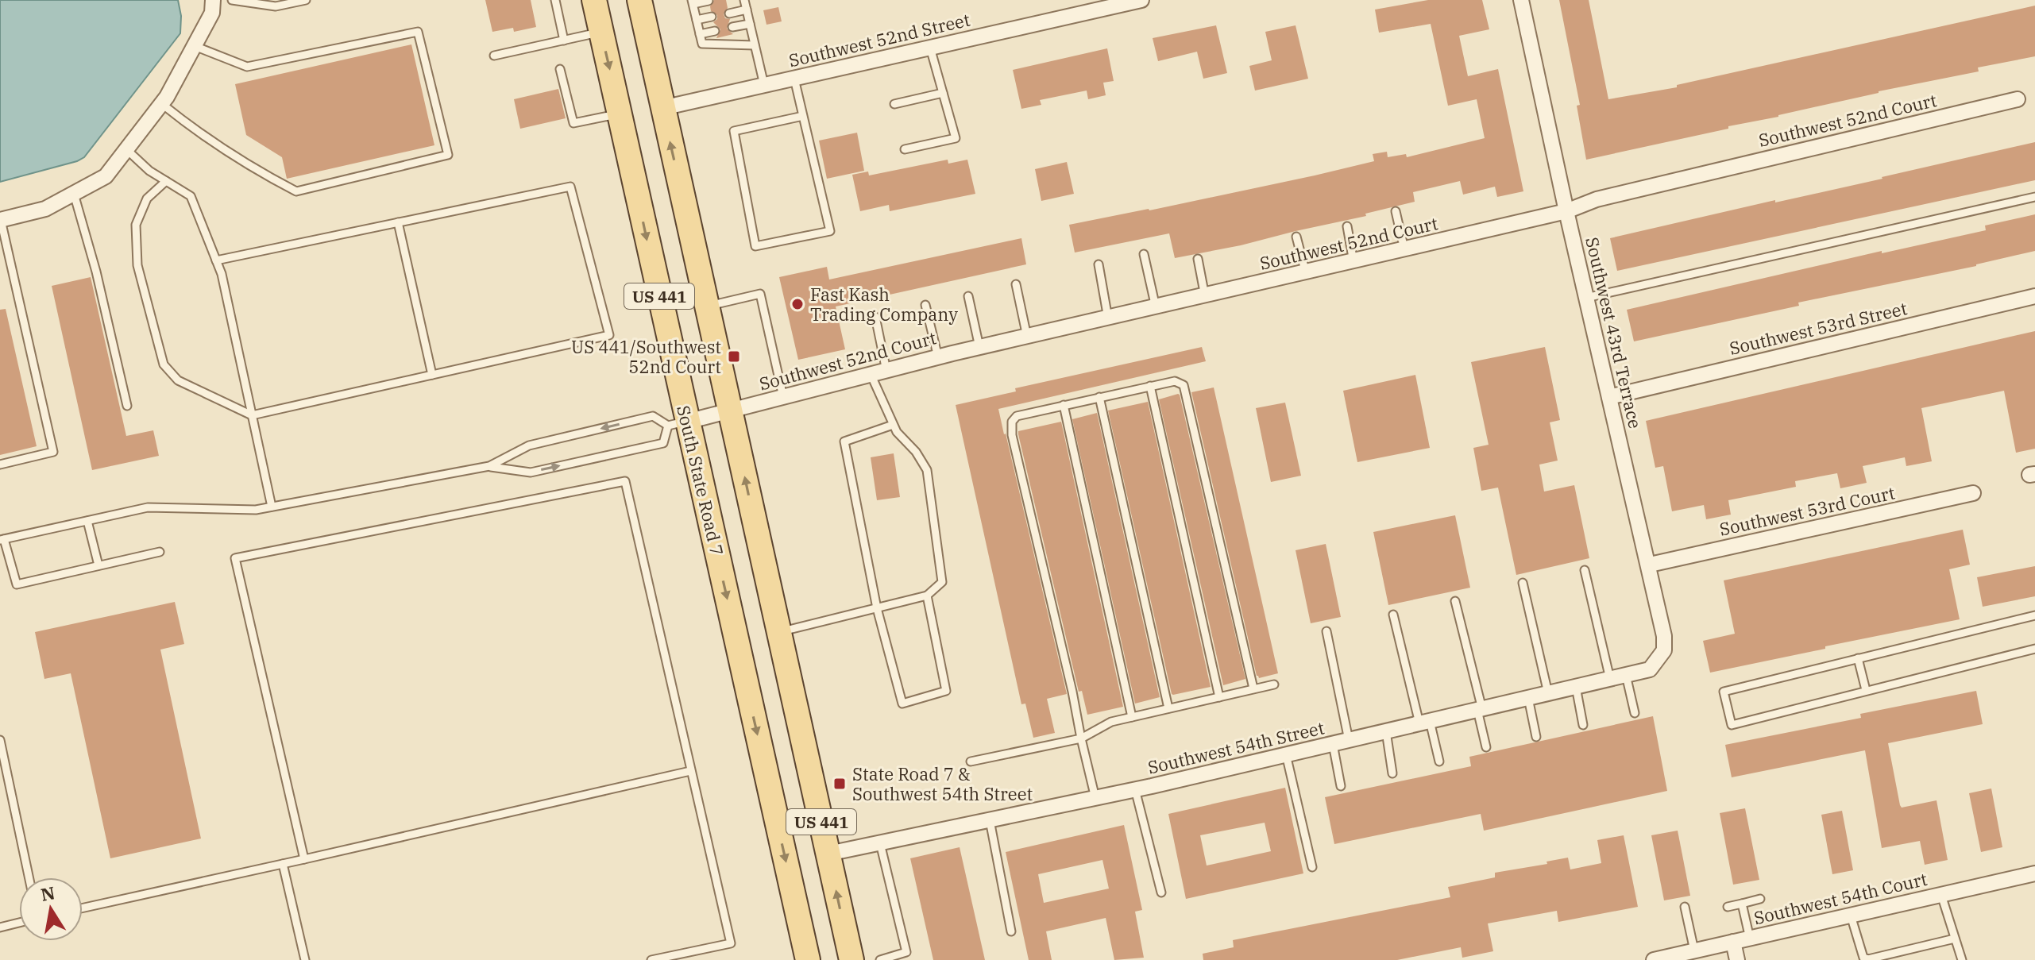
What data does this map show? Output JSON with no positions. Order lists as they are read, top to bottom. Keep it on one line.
{"streets":{"main road":["US 441","South State Road 7"],"street":["Southwest 52nd Street","Southwest 52nd Court","Southwest 53rd Street","Southwest 43rd Terrace","Southwest 53rd Court","Southwest 54th Street","Southwest 54th Court"]},"crossings":[["Southwest 52nd Street","US 441"],["Southwest 52nd Court","US 441"],["Southwest 52nd Court","Southwest 43rd Terrace"],["Southwest 52nd Court","South State Road 7"],["US 441","Southwest 54th Street"],["Southwest 53rd Street","Southwest 43rd Terrace"],["Southwest 43rd Terrace","Southwest 53rd Court"],["Southwest 43rd Terrace","Southwest 54th Street"]],"places":{"other":["Fast Kash Trading Company"],"transit":["US 441/Southwest 52nd Court","State Road 7 & Southwest 54th Street"]},"north":"top"}
